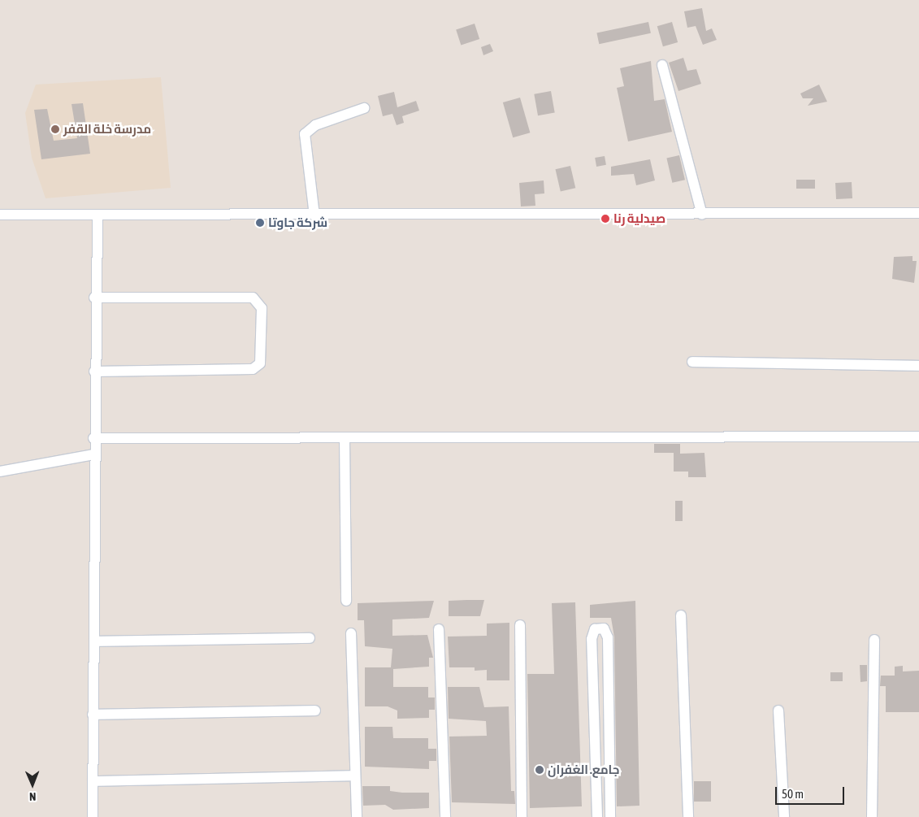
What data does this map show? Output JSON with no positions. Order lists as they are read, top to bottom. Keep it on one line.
{"places":["مدرسة خلة القفر","صيدلية رنا","شركة جاوتا","جامع. الغفران"],"scale_bar":"50 m","north":"bottom"}
